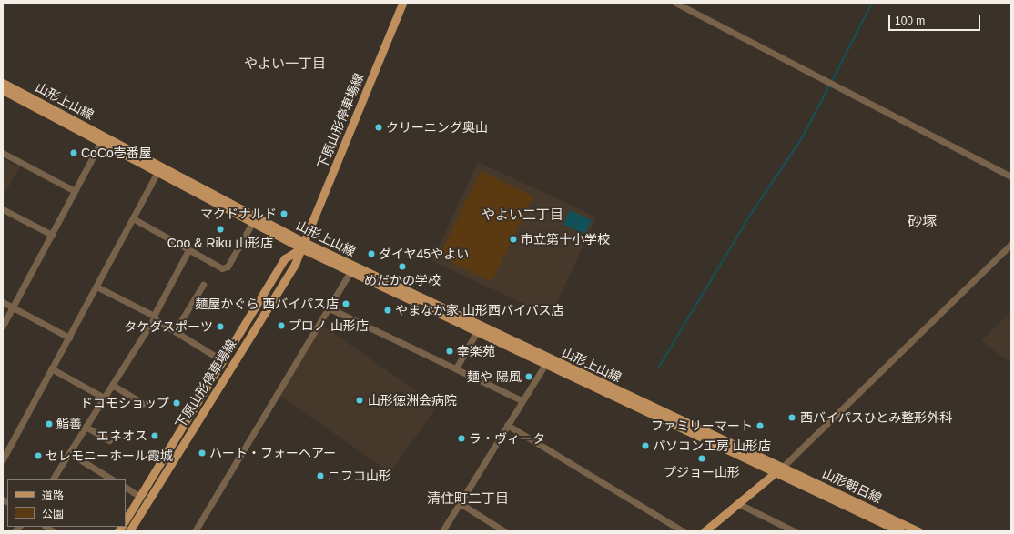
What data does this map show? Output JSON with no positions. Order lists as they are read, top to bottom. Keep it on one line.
{"streets":{"main road":["山形上山線","下原山形停車場線","山形朝日線"]},"crossings":[["山形上山線","下原山形停車場線"],["山形上山線","山形朝日線"]],"districts":["やよい一丁目","やよい二丁目","砂塚","清住町二丁目"],"places":["クリーニング奥山","CoCo壱番屋","マクドナルド","Coo & Riku 山形店","市立第十小学校","ダイヤ45やよい","めだかの学校","麺屋かぐら 西バイパス店","やまなか家 山形西バイパス店","プロノ 山形店","タケダスポーツ","幸楽苑","麺や 陽風","山形徳洲会病院","ドコモショップ","西バイパスひとみ整形外科","鮨善","ファミリーマート","エネオス","ラ・ヴィータ","パソコン工房 山形店","ハート・フォーヘアー","セレモニーホール霞城","プジョー山形","ニフコ山形"],"legend":["道路","公園"],"scale_bar":"100 m"}
